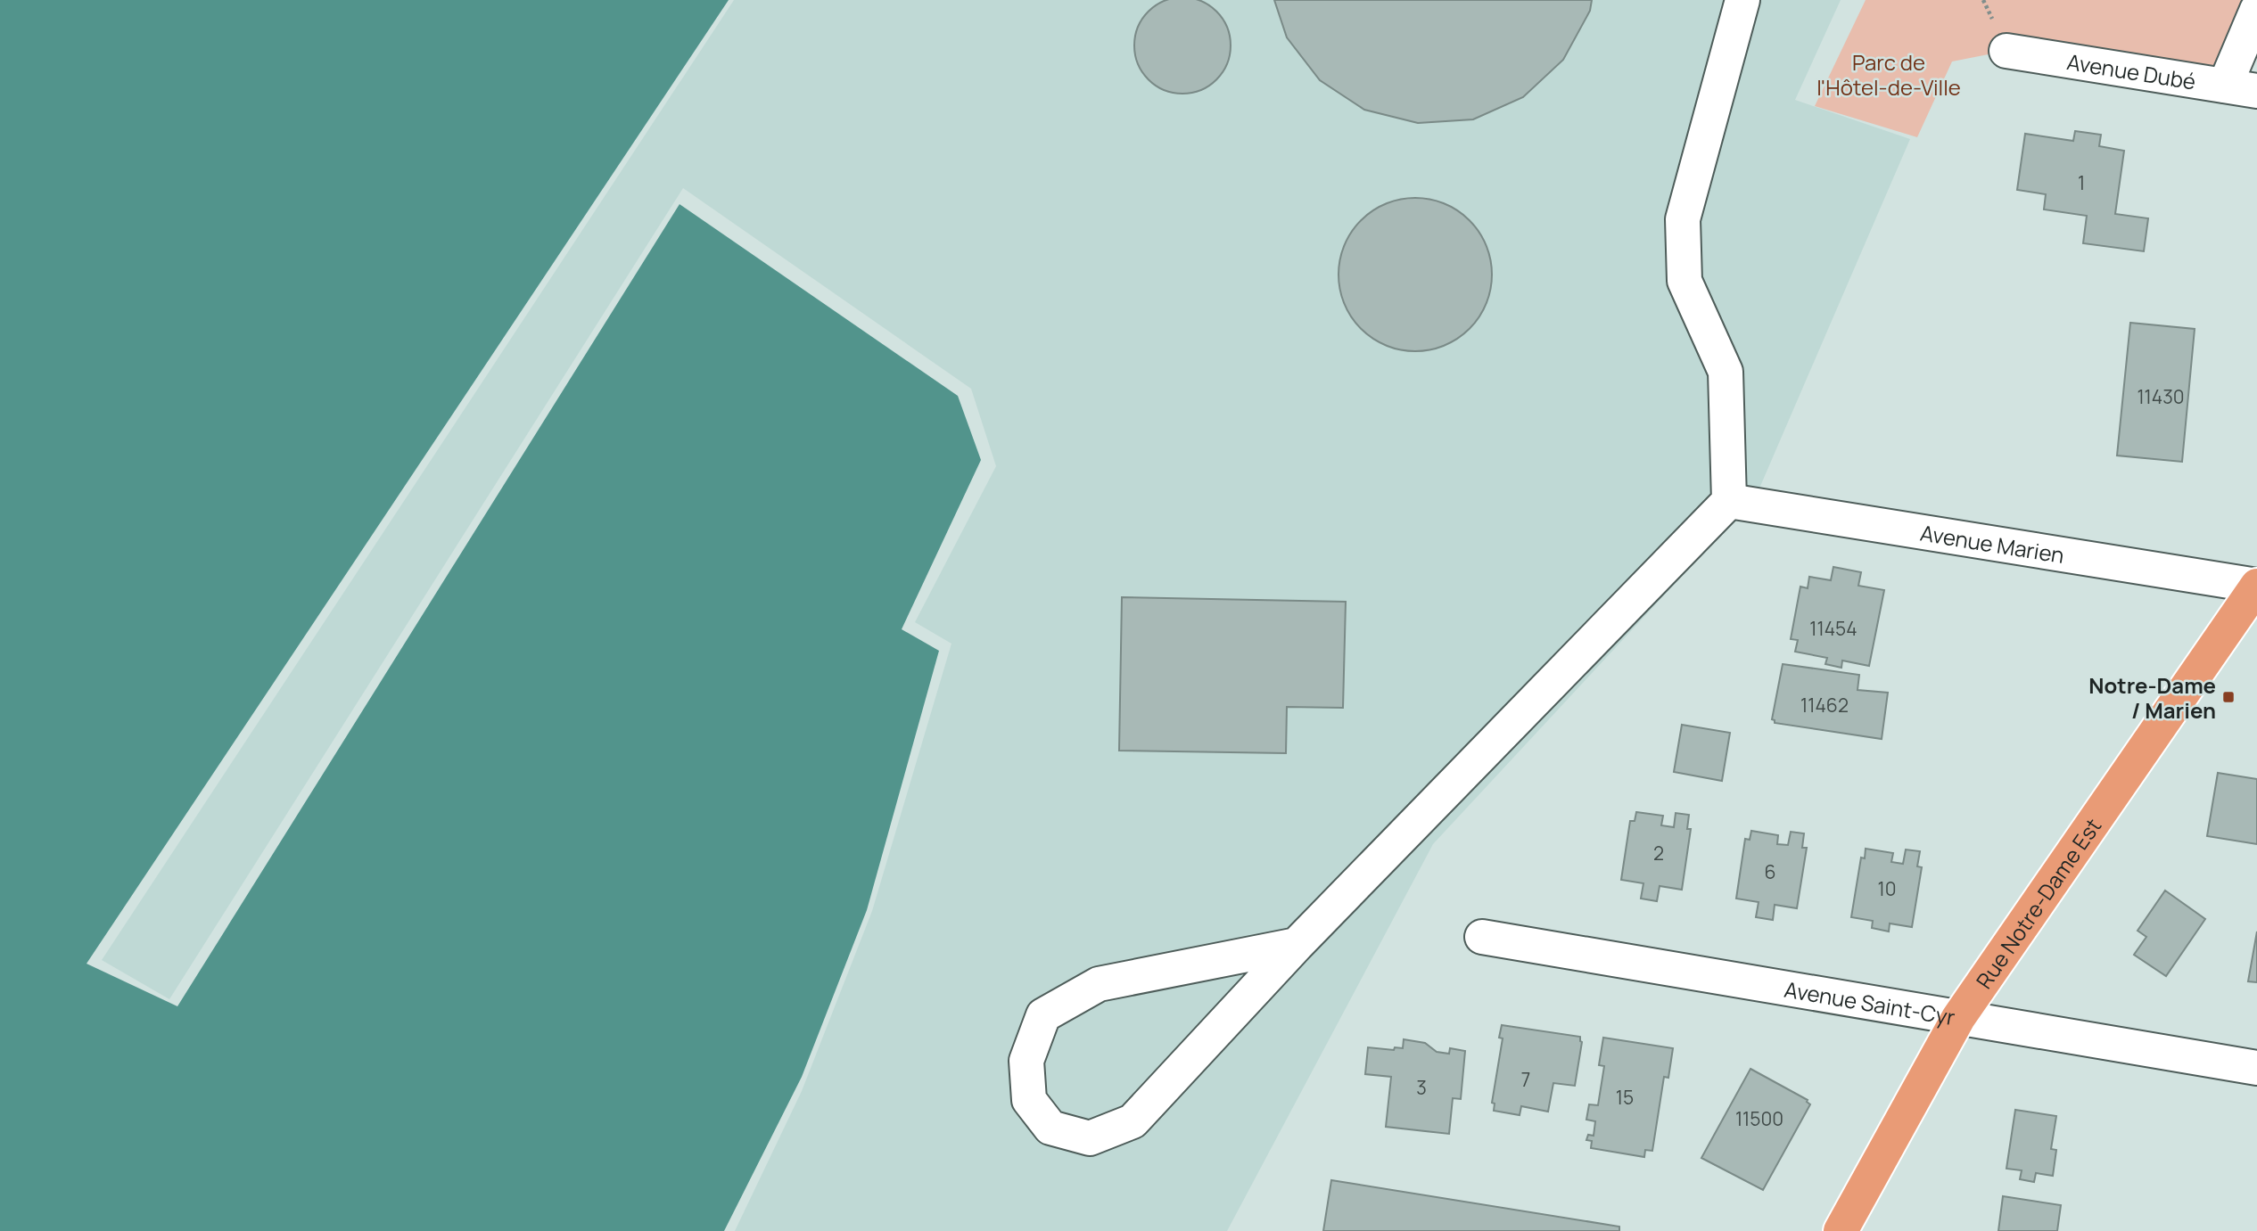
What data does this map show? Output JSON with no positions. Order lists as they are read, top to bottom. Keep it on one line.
{"streets":{"main road":["Rue Notre-Dame Est"],"street":["Avenue Dubé","Avenue Marien","Avenue Saint-Cyr"]},"crossings":[["Avenue Marien","Rue Notre-Dame Est"],["Rue Notre-Dame Est","Avenue Saint-Cyr"]],"parks":["Parc de l'Hôtel-de-Ville"],"places":{"transit":["Notre-Dame / Marien"]},"house_numbers":["1","11430","11454","11462","2","6","10","7","3","15","11500"]}
